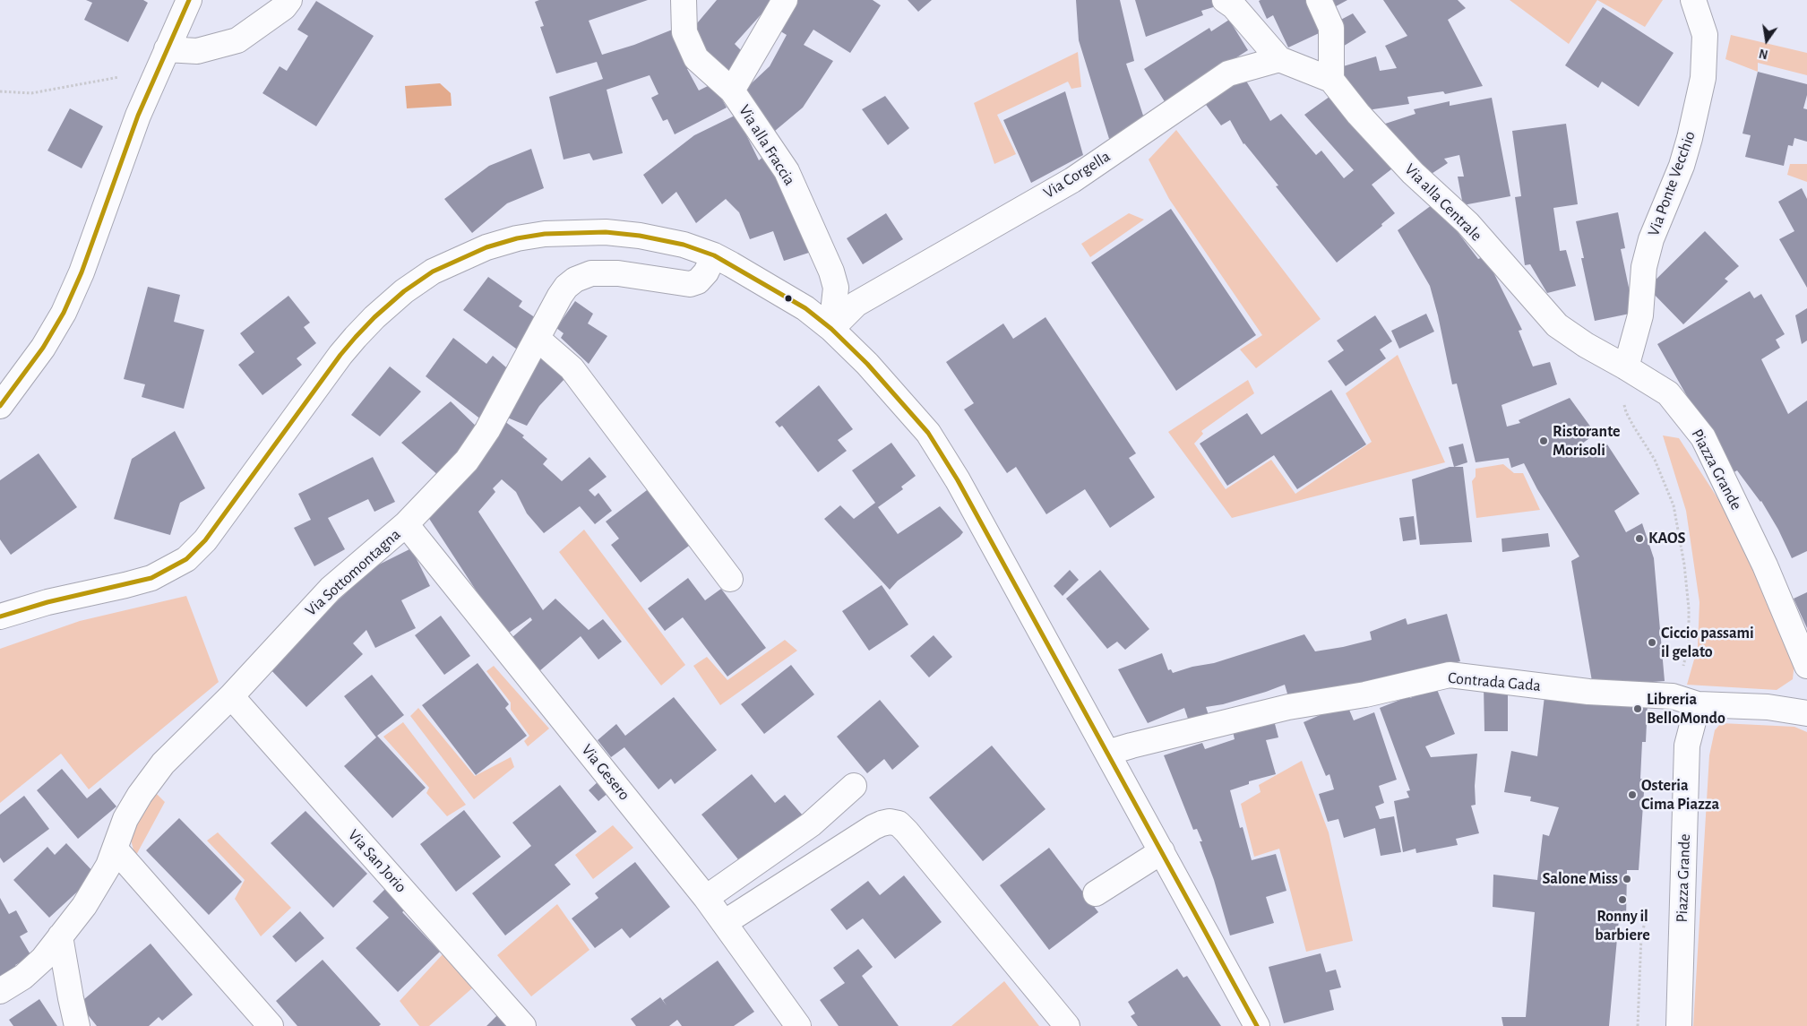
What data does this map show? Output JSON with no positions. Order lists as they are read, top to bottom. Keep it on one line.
{"streets":{"street":["Via alla Fraccia","Via Corgella","Via Ponte Vecchio","Via alla Centrale","Piazza Grande","Via Sottomontagna","Contrada Gada","Via Gesero","Via San Jorio"]},"crossings":[["Via alla Fraccia","Via Corgella"],["Via Ponte Vecchio","Via alla Centrale"],["Via Ponte Vecchio","Piazza Grande"],["Via alla Centrale","Piazza Grande"],["Piazza Grande","Contrada Gada"],["Via Sottomontagna","Via Gesero"],["Via Sottomontagna","Via San Jorio"]],"places":["Ristorante Morisoli","KAOS","Ciccio passami il gelato","Libreria BelloMondo","Osteria Cima Piazza","Salone Miss","Ronny il barbiere"],"north":"bottom"}
